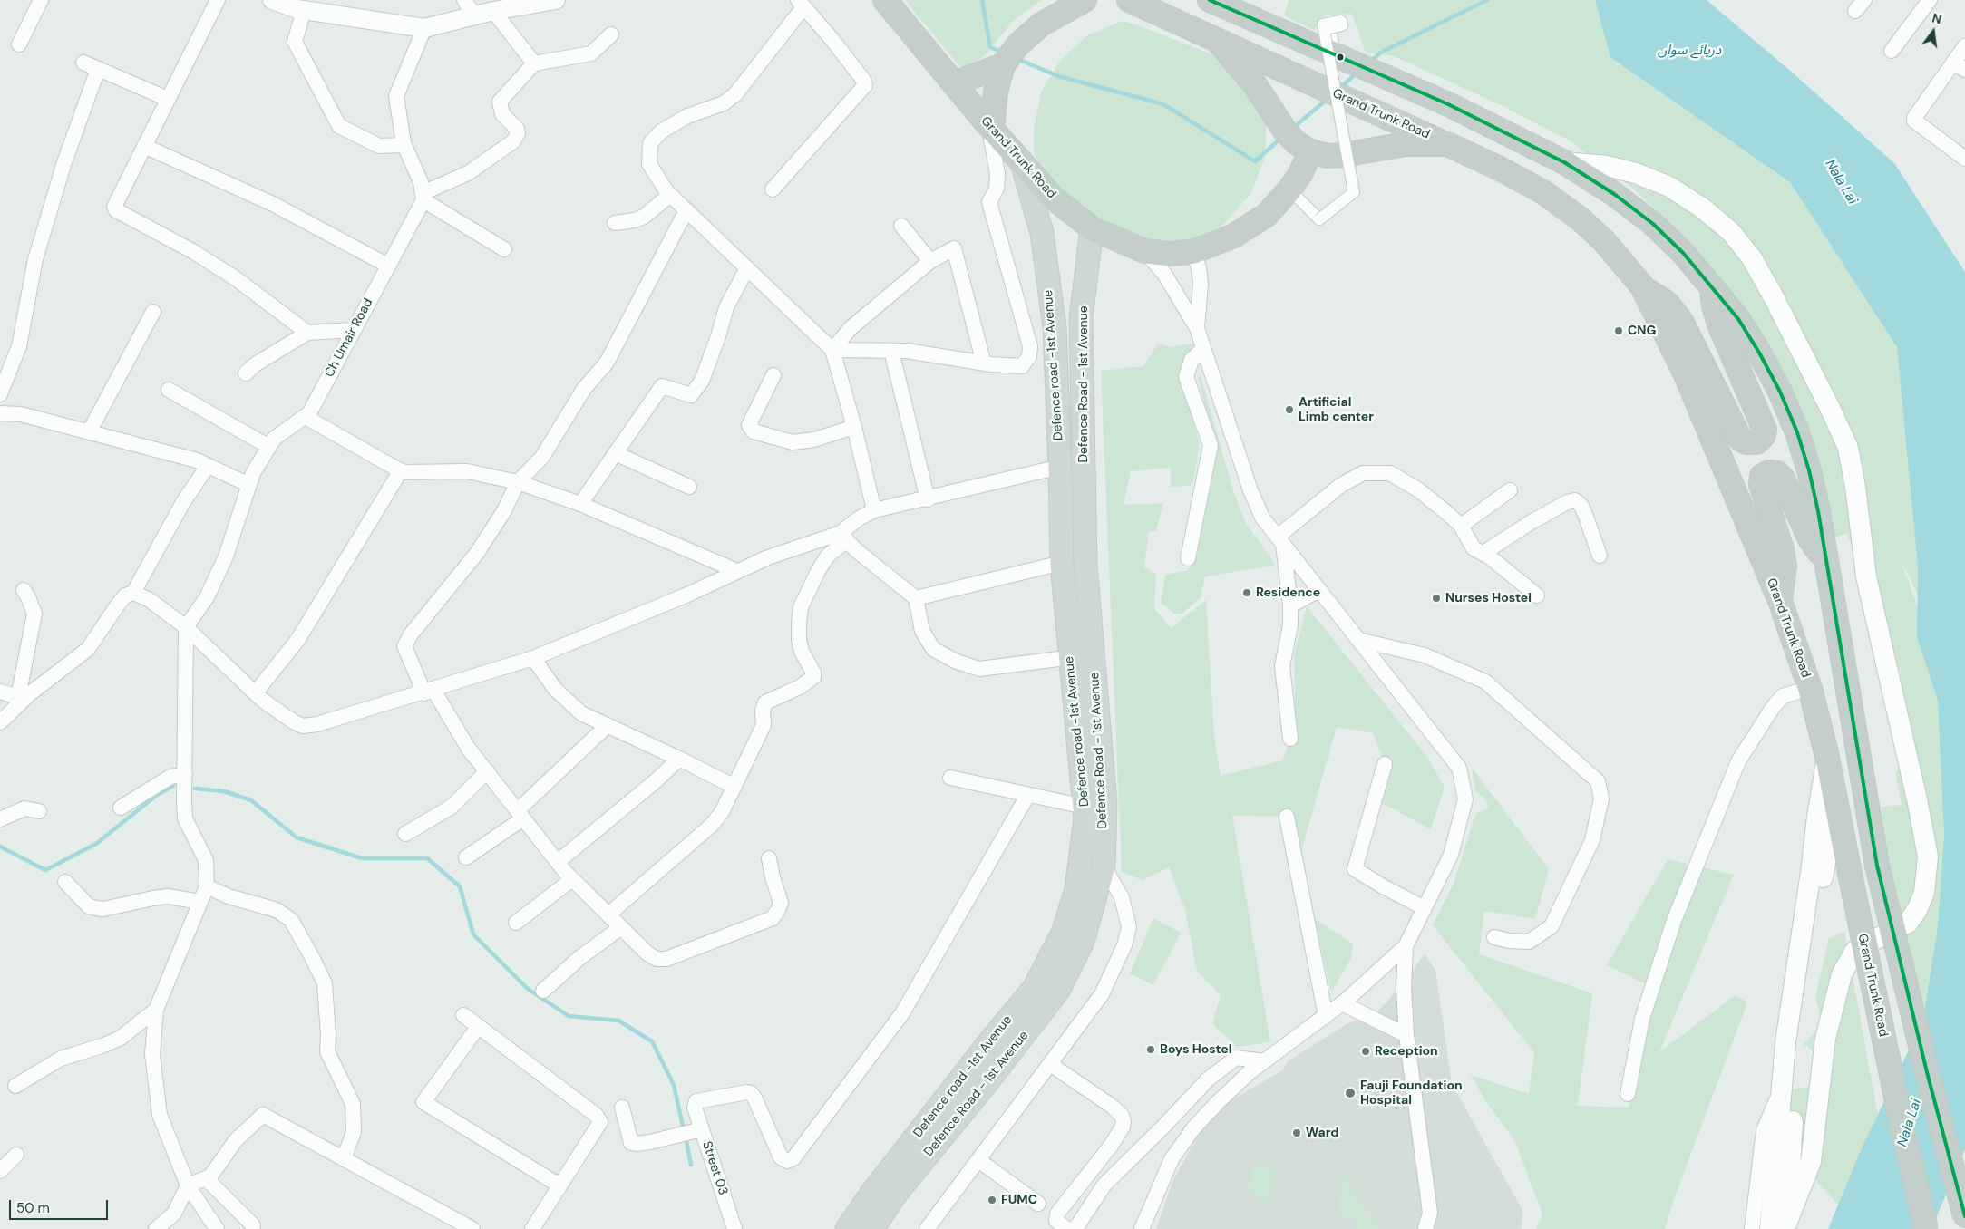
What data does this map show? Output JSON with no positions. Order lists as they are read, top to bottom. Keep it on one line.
{"streets":{"highway":["Grand Trunk Road"],"main road":["Defence road -1st Avenue","Defence Road - 1st Avenue"],"street":["Ch Umair Road","Street 03"]},"crossings":[["Grand Trunk Road","Defence road -1st Avenue"],["Grand Trunk Road","Defence Road - 1st Avenue"]],"water":["دریائے سواں","Nala Lai"],"places":["CNG","Artificial Limb center","Residence","Nurses Hostel","Boys Hostel","Reception","Fauji Foundation Hospital","Ward","FUMC"],"scale_bar":"50 m","north":"top"}
